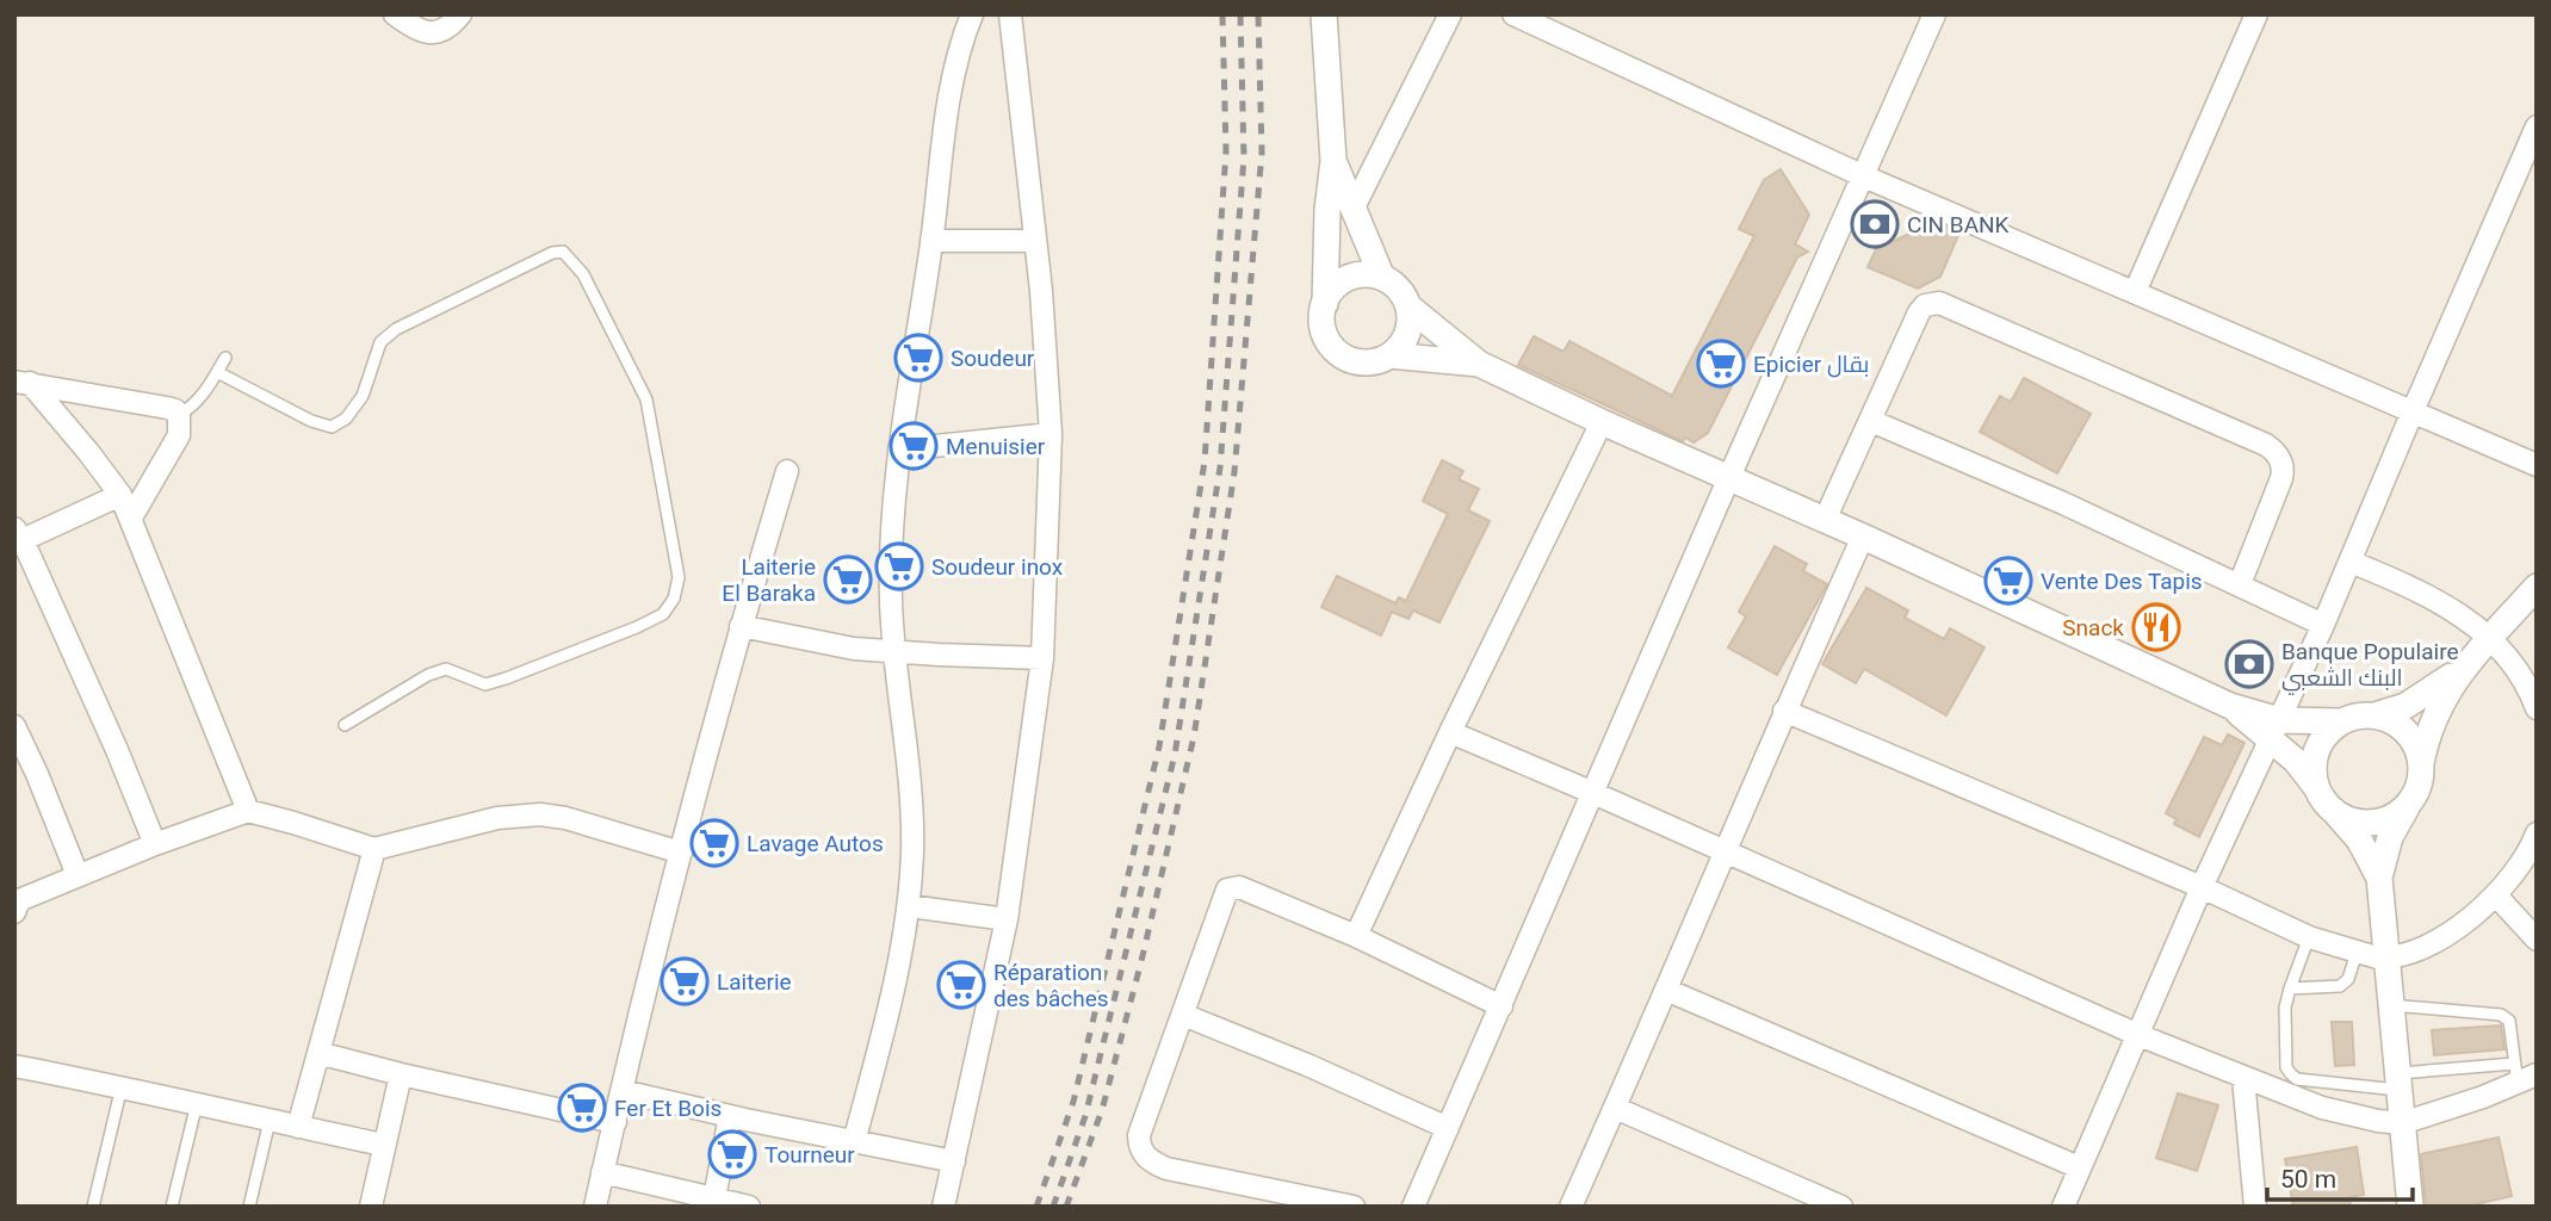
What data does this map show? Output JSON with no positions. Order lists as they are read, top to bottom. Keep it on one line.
{"places":{"bank":["CIN BANK","Banque Populaire البنك الشعبي"],"supermarket":["Soudeur","Epicier بقال","Menuisier","Soudeur inox","Laiterie El Baraka","Vente Des Tapis","Lavage Autos","Laiterie","Réparation des bâches","Fer Et Bois","Tourneur"],"restaurant":["Snack"]},"scale_bar":"50 m"}
